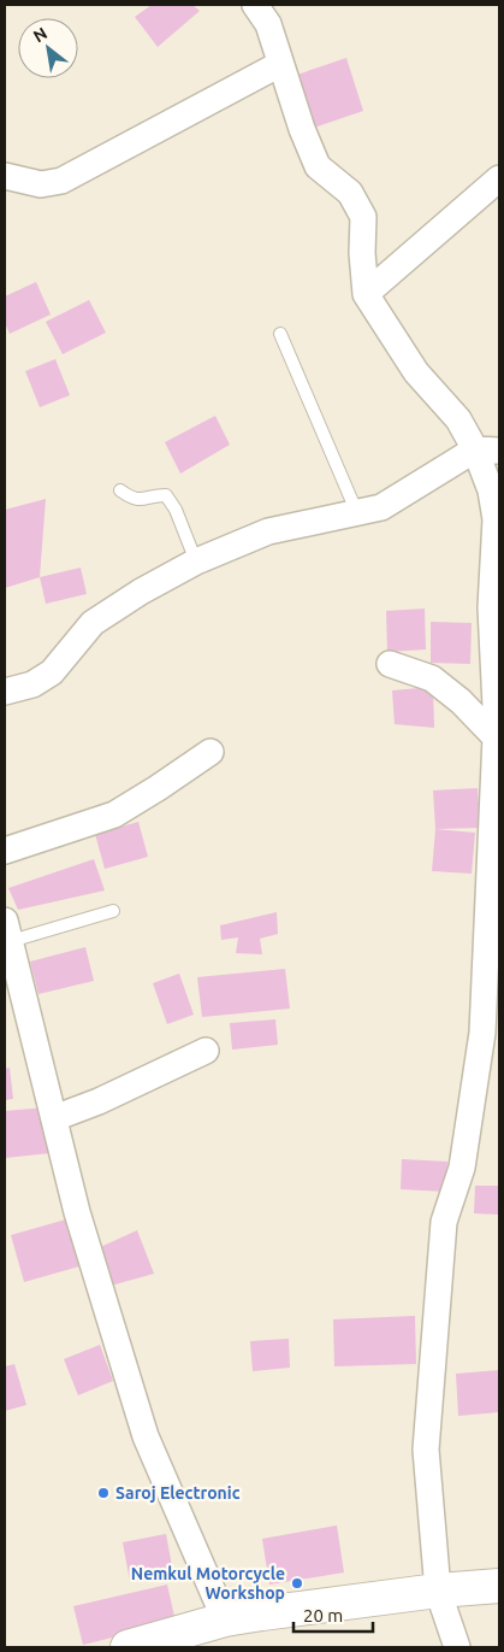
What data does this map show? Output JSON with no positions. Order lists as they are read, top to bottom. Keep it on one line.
{"places":["Saroj Electronic","Nemkul Motorcycle Workshop"],"scale_bar":"20 m","north":"top left"}
